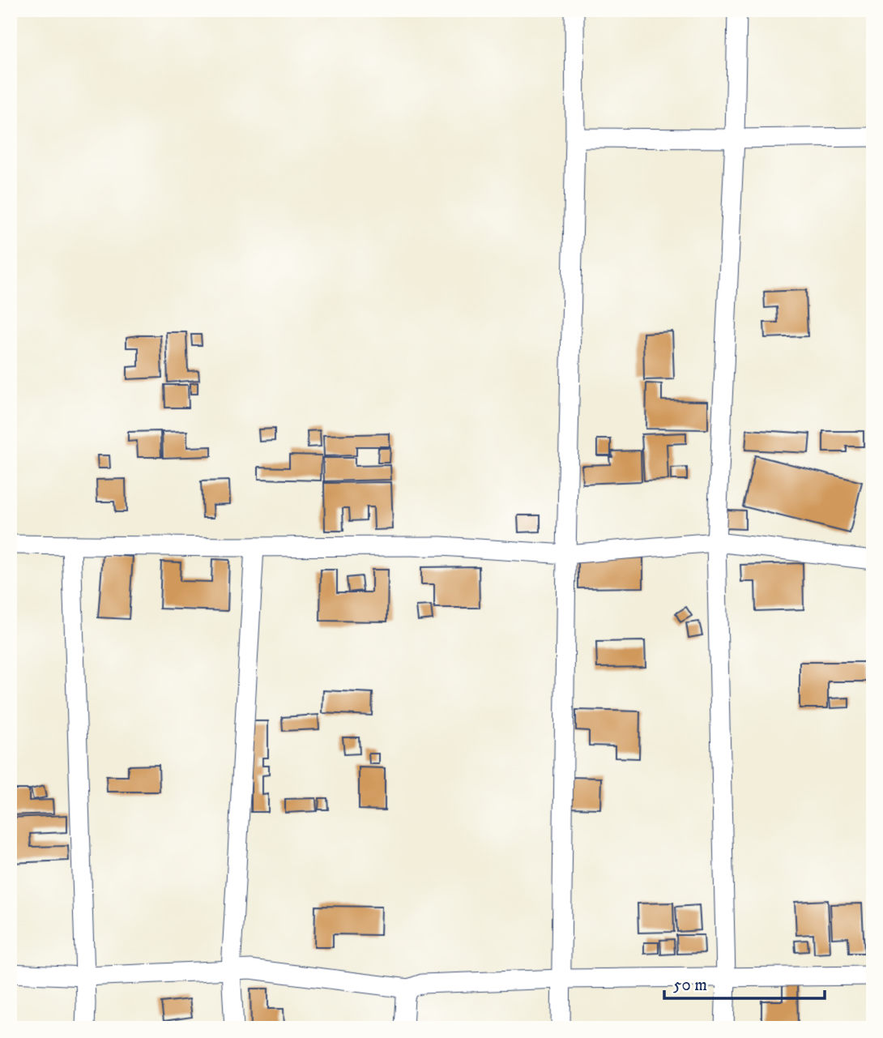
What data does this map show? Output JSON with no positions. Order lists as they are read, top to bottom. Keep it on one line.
{"scale_bar":"50 m"}
